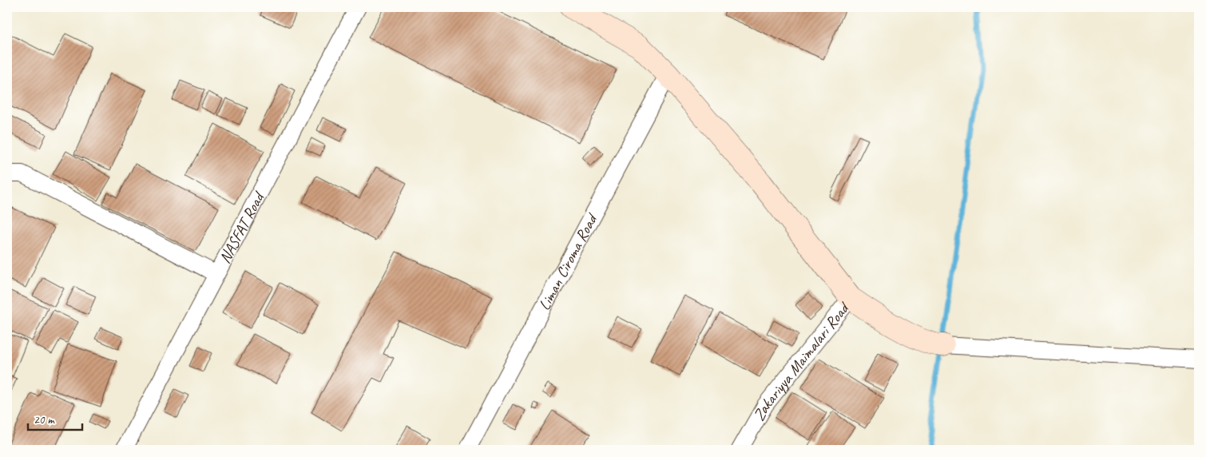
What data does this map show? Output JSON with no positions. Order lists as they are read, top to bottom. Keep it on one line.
{"streets":{"street":["NASFAT Road","Liman Ciroma Road","Zakariyya Maimalari Road"]},"scale_bar":"20 m"}
